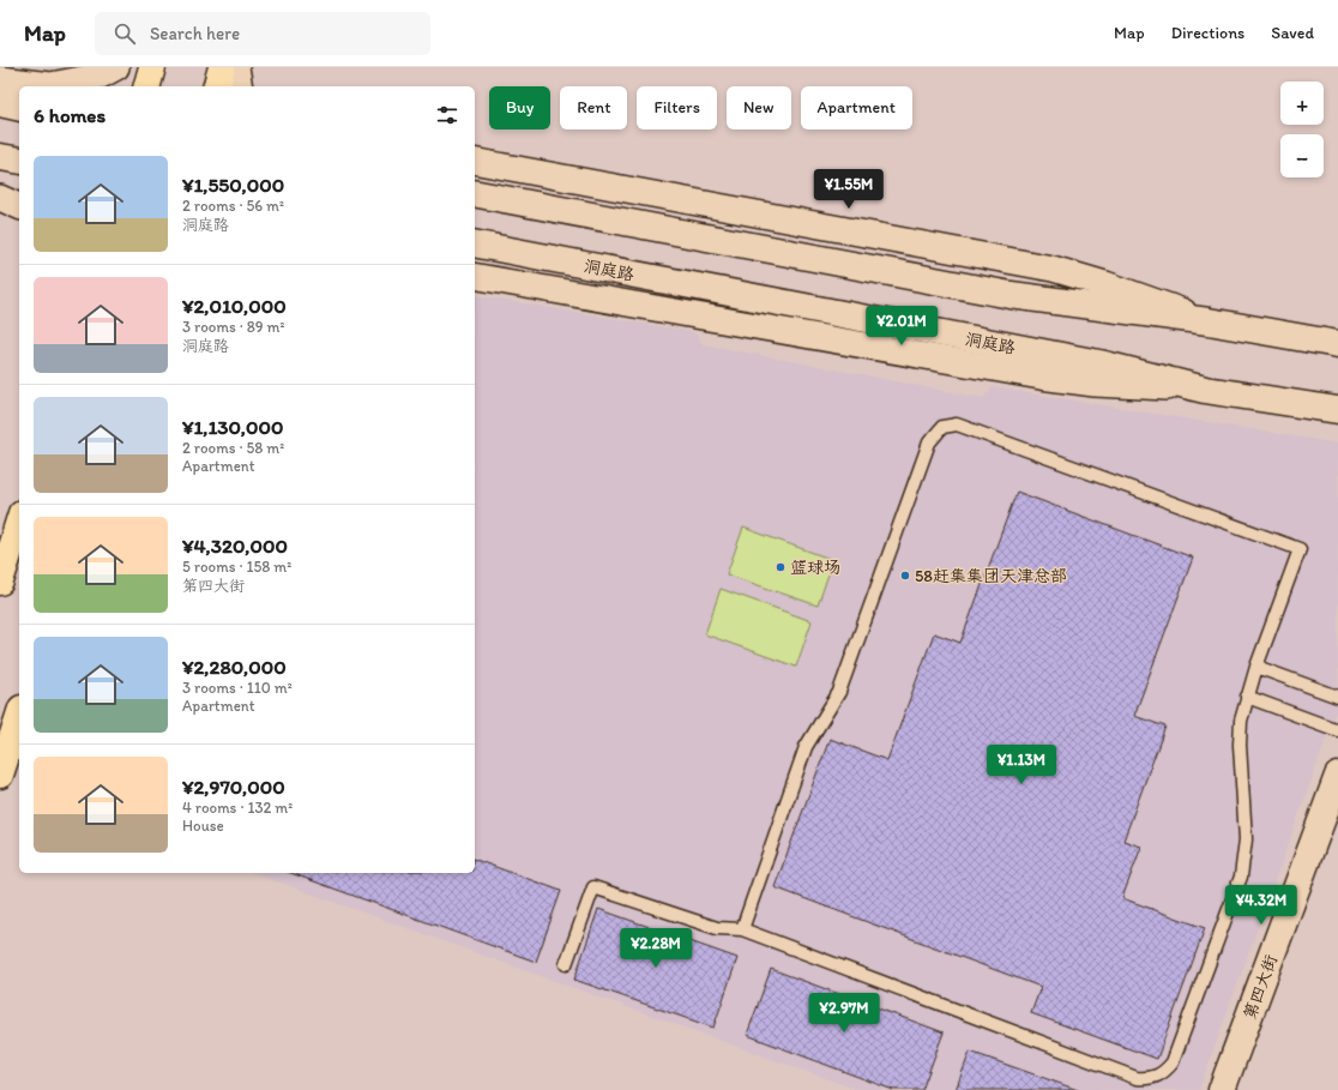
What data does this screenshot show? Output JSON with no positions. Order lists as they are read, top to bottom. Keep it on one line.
{"streets":{"main road":["洞庭路","第四大街"]},"places":["篮球场","58赶集集团天津总部"],"page":{"header":"Map","search":"Search here","nav":["Map","Directions","Saved"],"map_buttons":["+","−"],"chip":["Buy","Rent","Filters","New","Apartment"],"heading":"6 homes","list":[{"name":"¥1,550,000","note":"2 rooms · 56 m² · 洞庭路"},{"name":"¥2,010,000","note":"3 rooms · 89 m² · 洞庭路"},{"name":"¥1,130,000","note":"2 rooms · 58 m² · Apartment"},{"name":"¥4,320,000","note":"5 rooms · 158 m² · 第四大街"},{"name":"¥2,280,000","note":"3 rooms · 110 m² · Apartment"},{"name":"¥2,970,000","note":"4 rooms · 132 m² · House"}],"price":["¥1.55M","¥2.01M","¥1.13M","¥4.32M","¥2.28M","¥2.97M"]}}
